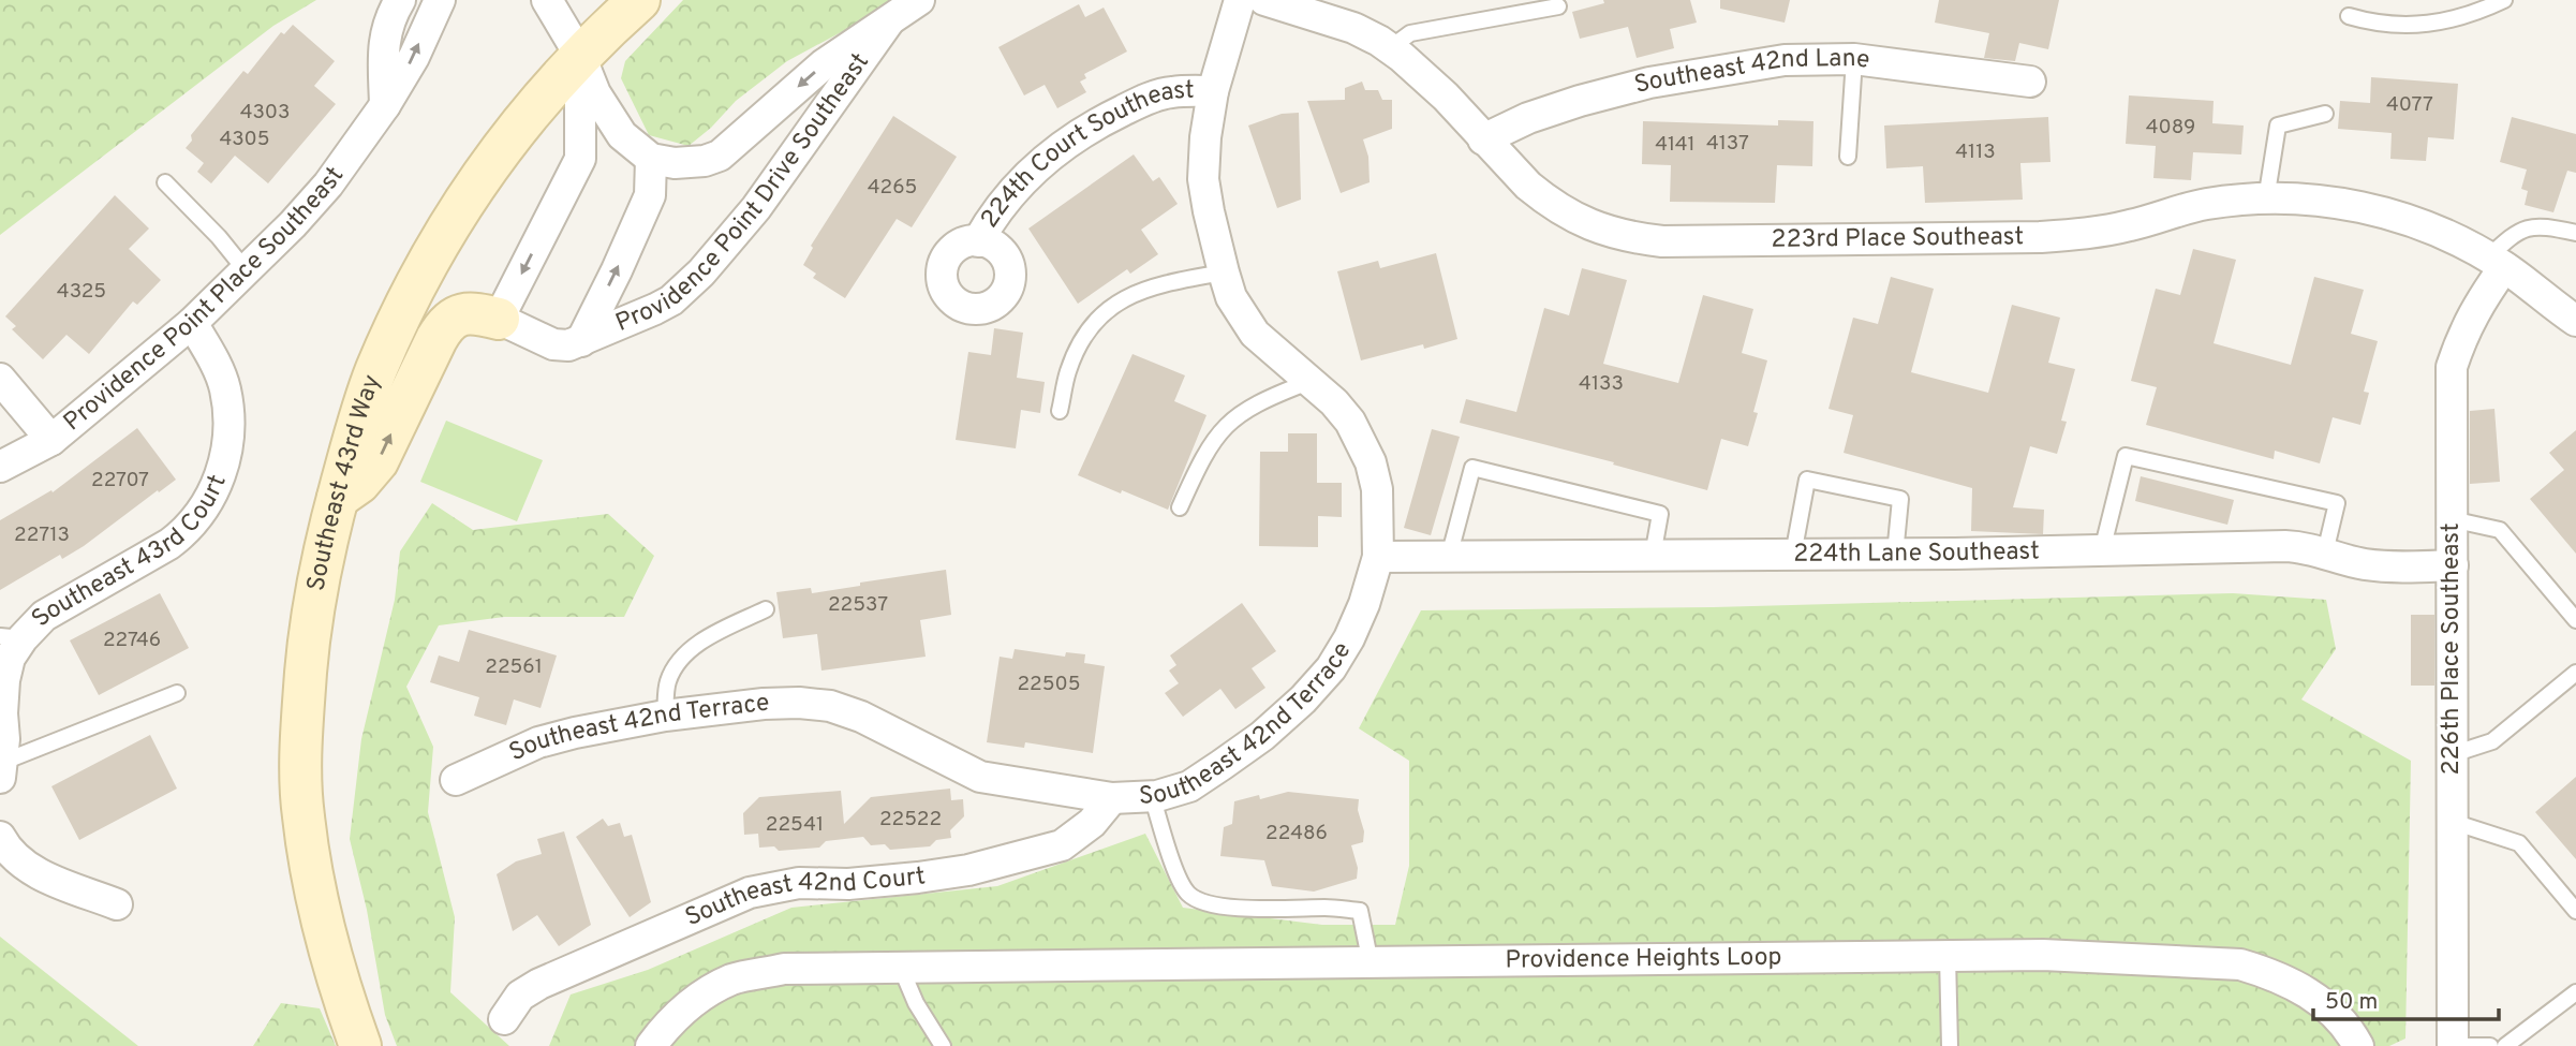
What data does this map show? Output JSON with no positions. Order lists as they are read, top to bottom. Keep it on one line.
{"streets":{"main road":["Southeast 43rd Way"],"street":["Southeast 42nd Lane","224th Court Southeast","Providence Point Drive Southeast","223rd Place Southeast","Providence Point Place Southeast","Southeast 43rd Court","224th Lane Southeast","226th Place Southeast","Southeast 42nd Terrace","Southeast 42nd Court","Providence Heights Loop"]},"crossings":[["Southeast 42nd Lane","223rd Place Southeast"],["224th Court Southeast","Southeast 42nd Terrace"],["223rd Place Southeast","226th Place Southeast"],["Providence Point Place Southeast","Southeast 43rd Court"],["224th Lane Southeast","226th Place Southeast"],["224th Lane Southeast","Southeast 42nd Terrace"],["Southeast 42nd Terrace","Southeast 42nd Court"]],"house_numbers":["4077","4303","4089","4305","4137","4141","4113","4265","4325","4133","22707","22713","22537","22746","22561","22505","22522","22541","22486"],"scale_bar":"50 m"}
